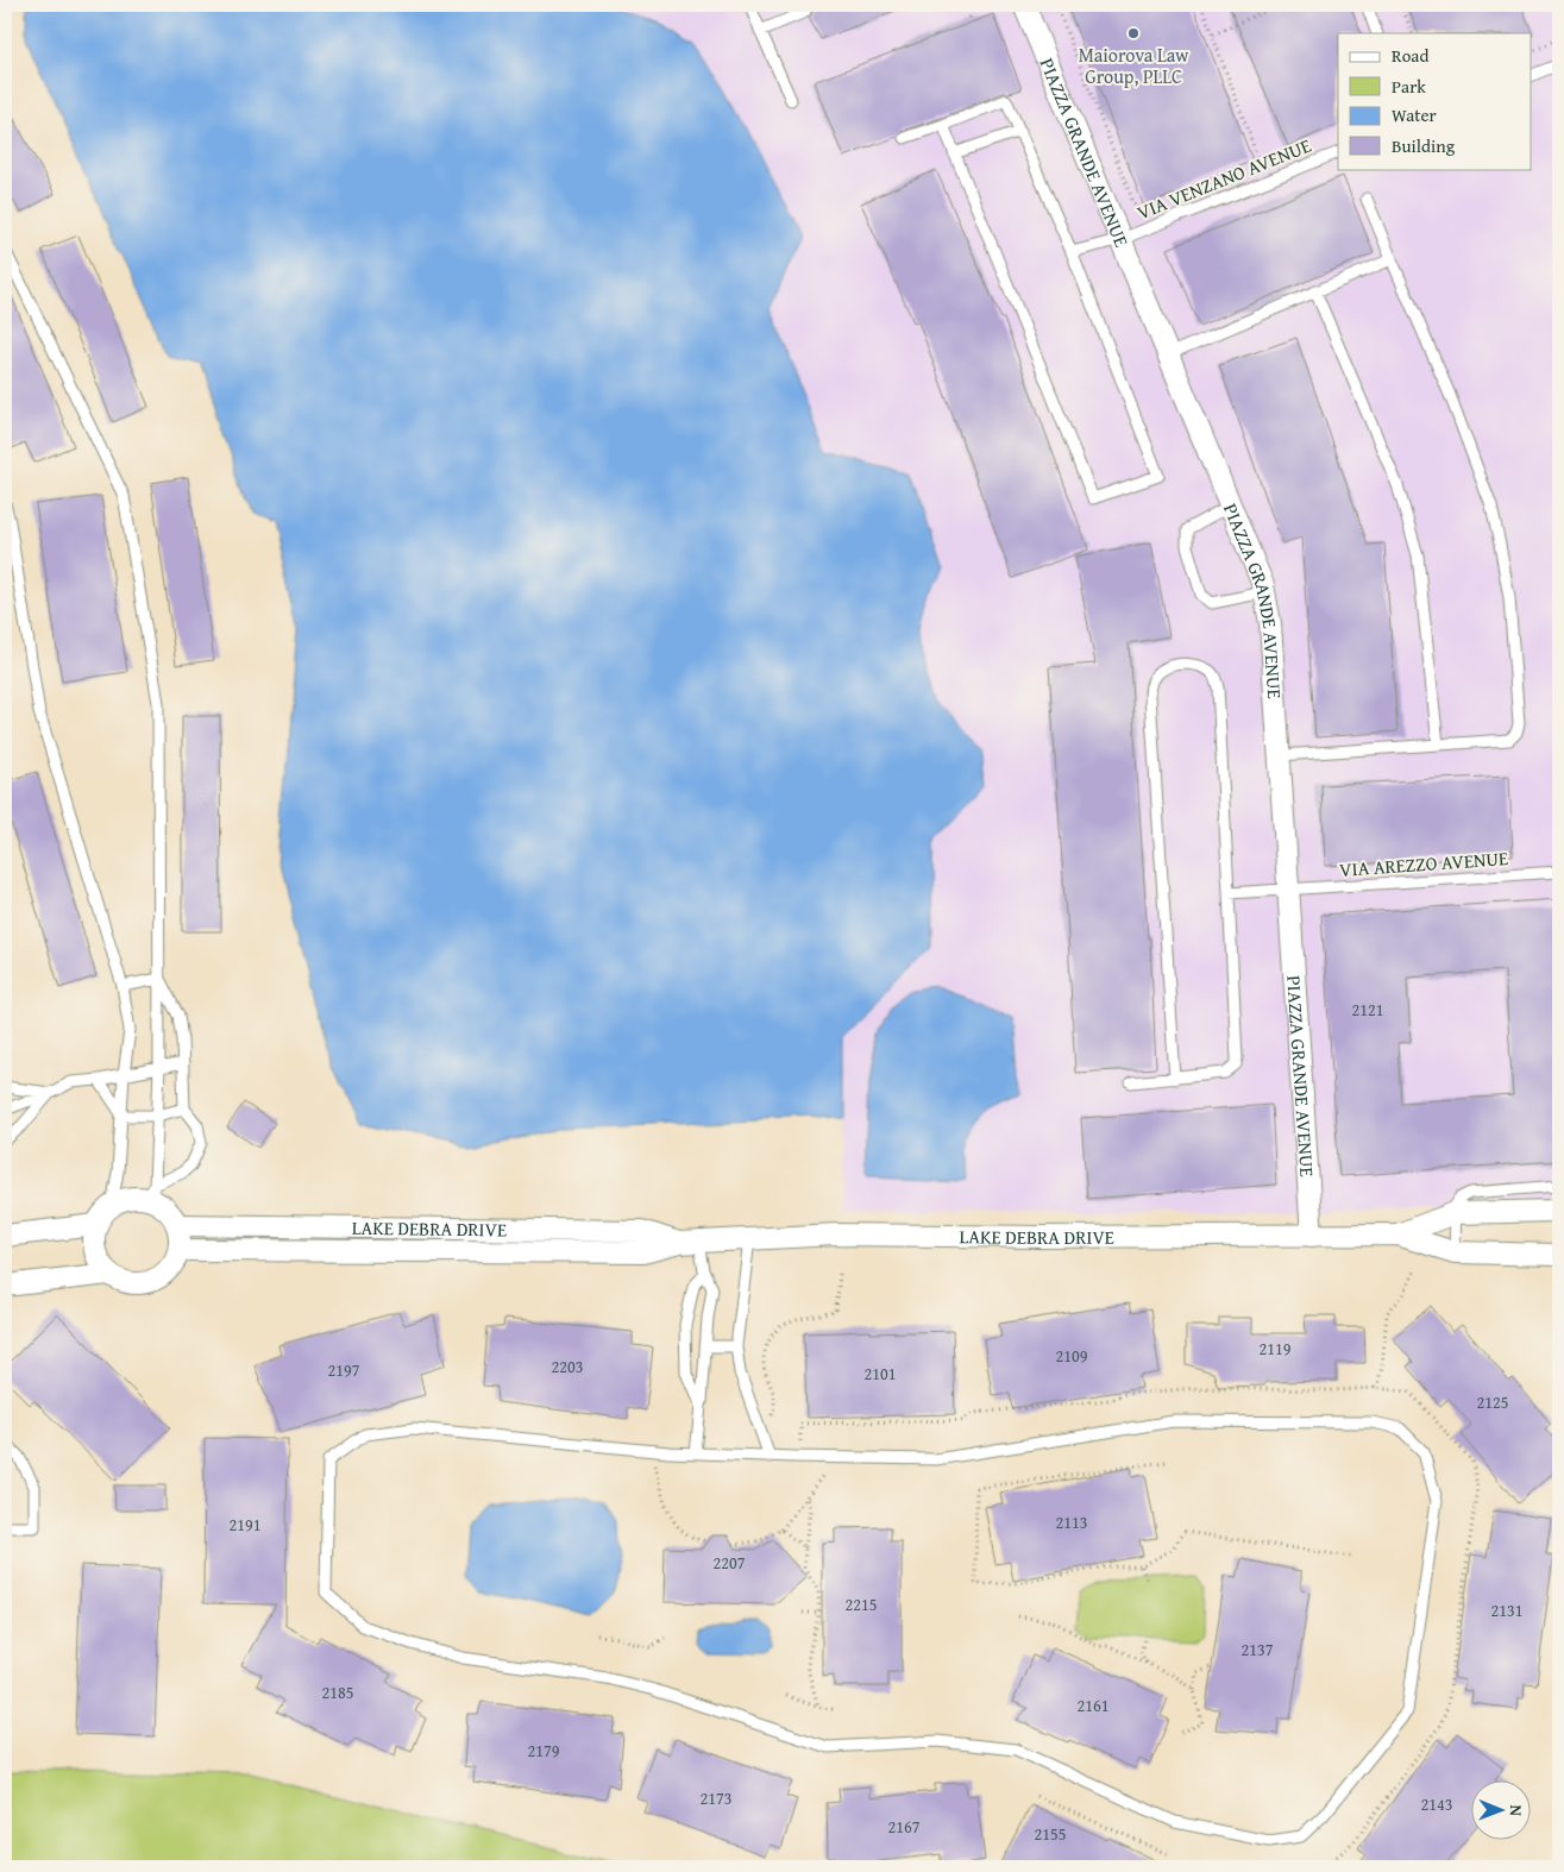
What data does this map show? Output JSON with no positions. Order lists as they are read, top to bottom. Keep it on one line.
{"streets":{"street":["PIAZZA GRANDE AVENUE","LAKE DEBRA DRIVE"],"lane":["VIA VENZANO AVENUE","VIA AREZZO AVENUE"]},"crossings":[["PIAZZA GRANDE AVENUE","VIA VENZANO AVENUE"],["PIAZZA GRANDE AVENUE","VIA AREZZO AVENUE"],["PIAZZA GRANDE AVENUE","LAKE DEBRA DRIVE"]],"places":["Maiorova Law Group, PLLC"],"house_numbers":["2121","2119","2109","2203","2197","2101","2125","2113","2191","2207","2215","2131","2137","2185","2161","2179","2173","2143","2167","2155"],"legend":["Road","Park","Water","Building"],"north":"right"}
